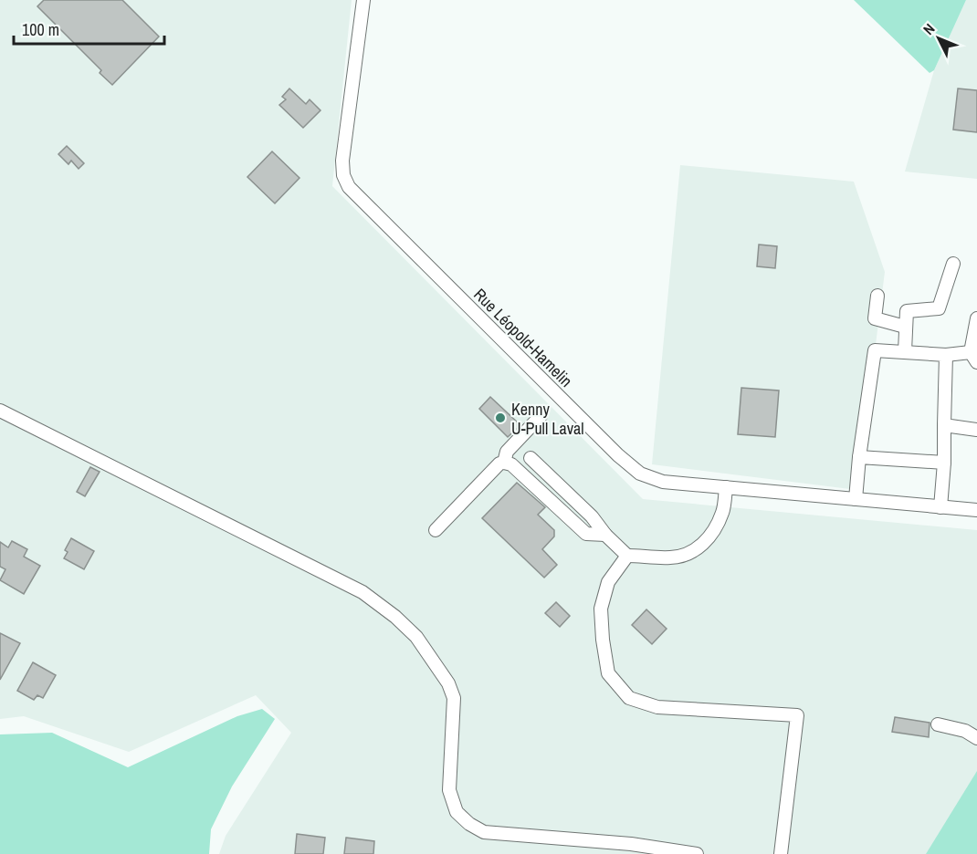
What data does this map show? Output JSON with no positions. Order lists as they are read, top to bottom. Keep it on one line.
{"streets":{"street":["Rue Léopold-Hamelin"]},"places":["Kenny U-Pull Laval"],"scale_bar":"100 m","north":"top left"}
